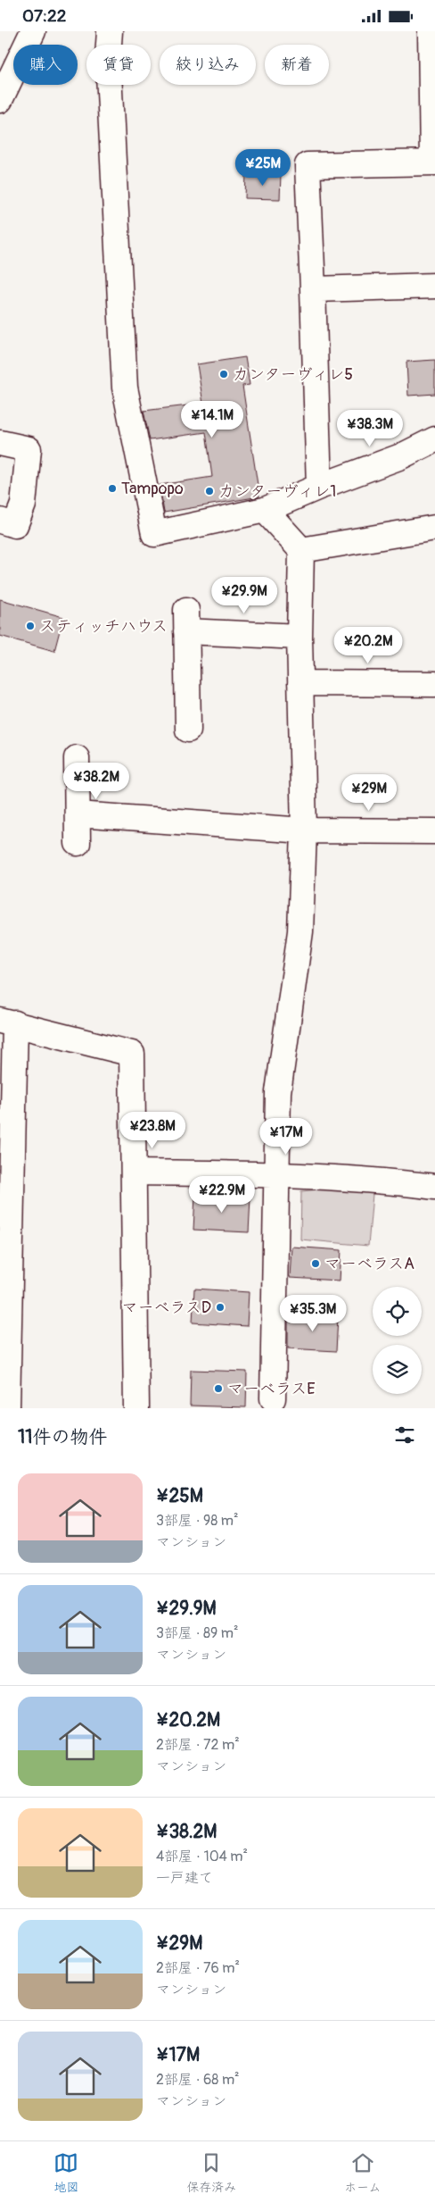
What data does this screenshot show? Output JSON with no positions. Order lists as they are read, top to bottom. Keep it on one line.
{"places":["カンターヴィレ5","Tampopo","カンターヴィレ1","スティッチハウス","マーベラスA","マーベラスD","マーベラスE"],"page":{"status":"07:22","chip":["購入","賃貸","絞り込み","新着"],"price":["¥25M","¥14.1M","¥38.3M","¥29.9M","¥20.2M","¥38.2M","¥29M","¥23.8M","¥17M","¥22.9M","¥35.3M"],"heading":"11件の物件","list":[{"name":"¥25M","note":"3部屋 · 98 m² · マンション"},{"name":"¥29.9M","note":"3部屋 · 89 m² · マンション"},{"name":"¥20.2M","note":"2部屋 · 72 m² · マンション"},{"name":"¥38.2M","note":"4部屋 · 104 m² · 一戸建て"},{"name":"¥29M","note":"2部屋 · 76 m² · マンション"},{"name":"¥17M","note":"2部屋 · 68 m² · マンション"}],"tabs":["地図","保存済み","ホーム"]}}
